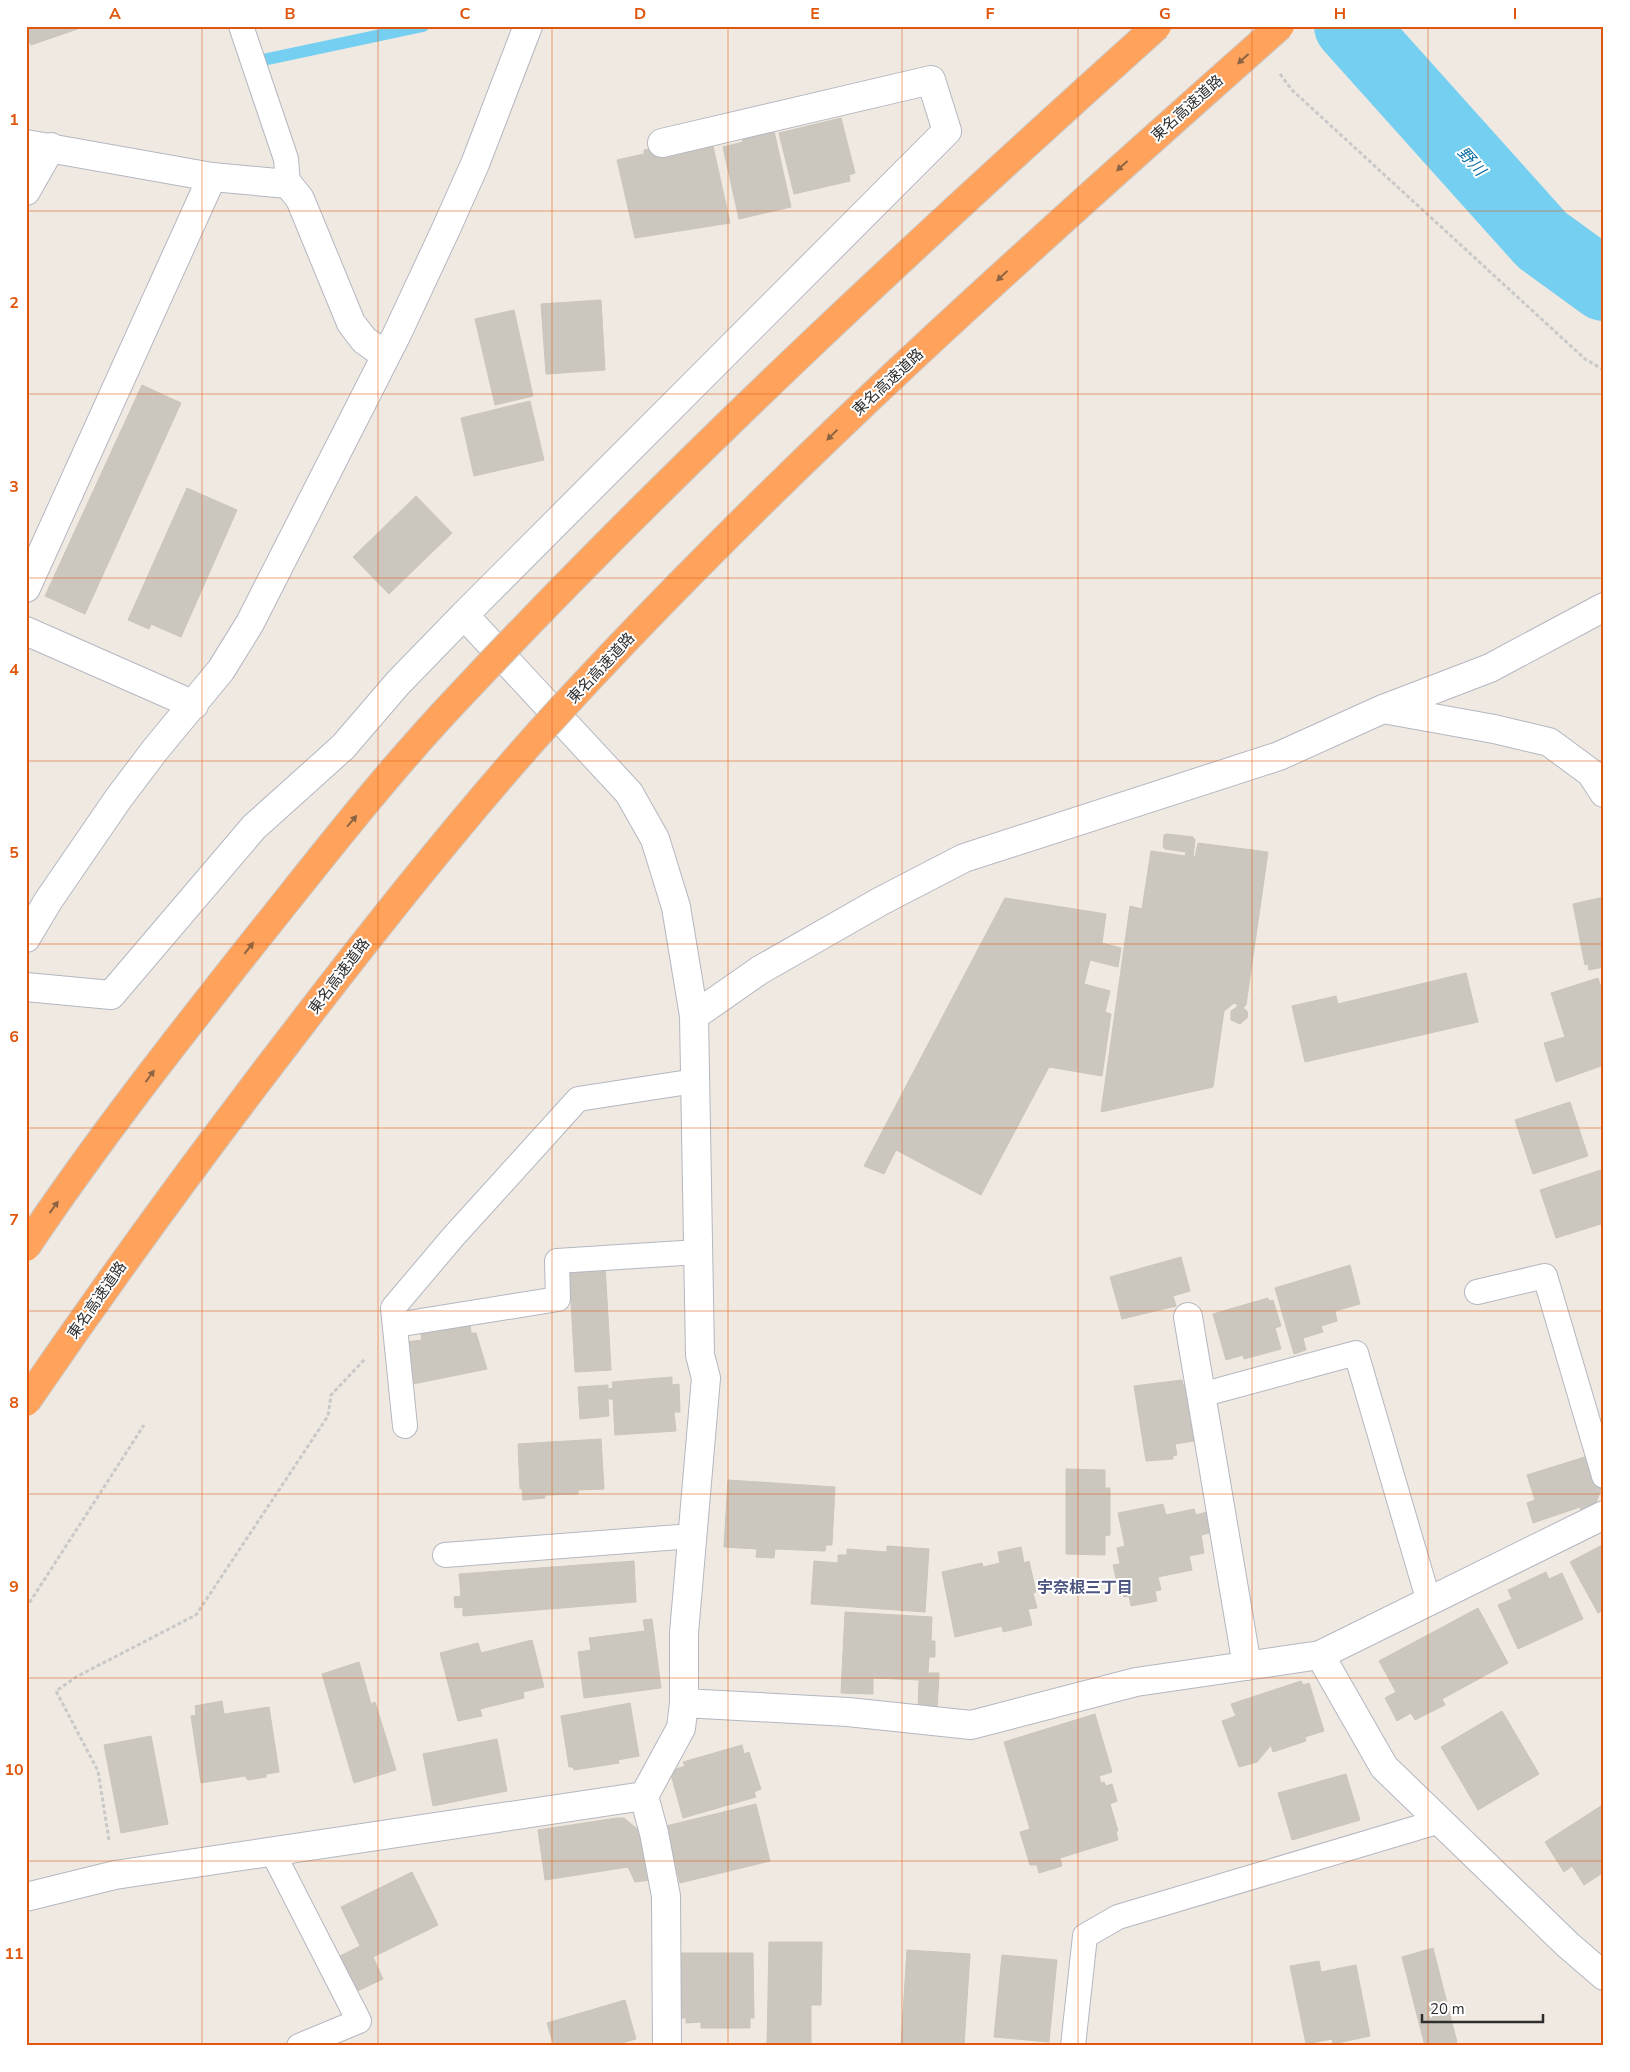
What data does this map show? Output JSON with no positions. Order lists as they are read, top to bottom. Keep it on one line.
{"streets":{"highway":["東名高速道路"]},"districts":["宇奈根三丁目"],"water":["野川"],"scale_bar":"20 m","grid":{"columns":["A","B","C","D","E","F","G","H","I"],"rows":["1","2","3","4","5","6","7","8","9","10","11"]}}
